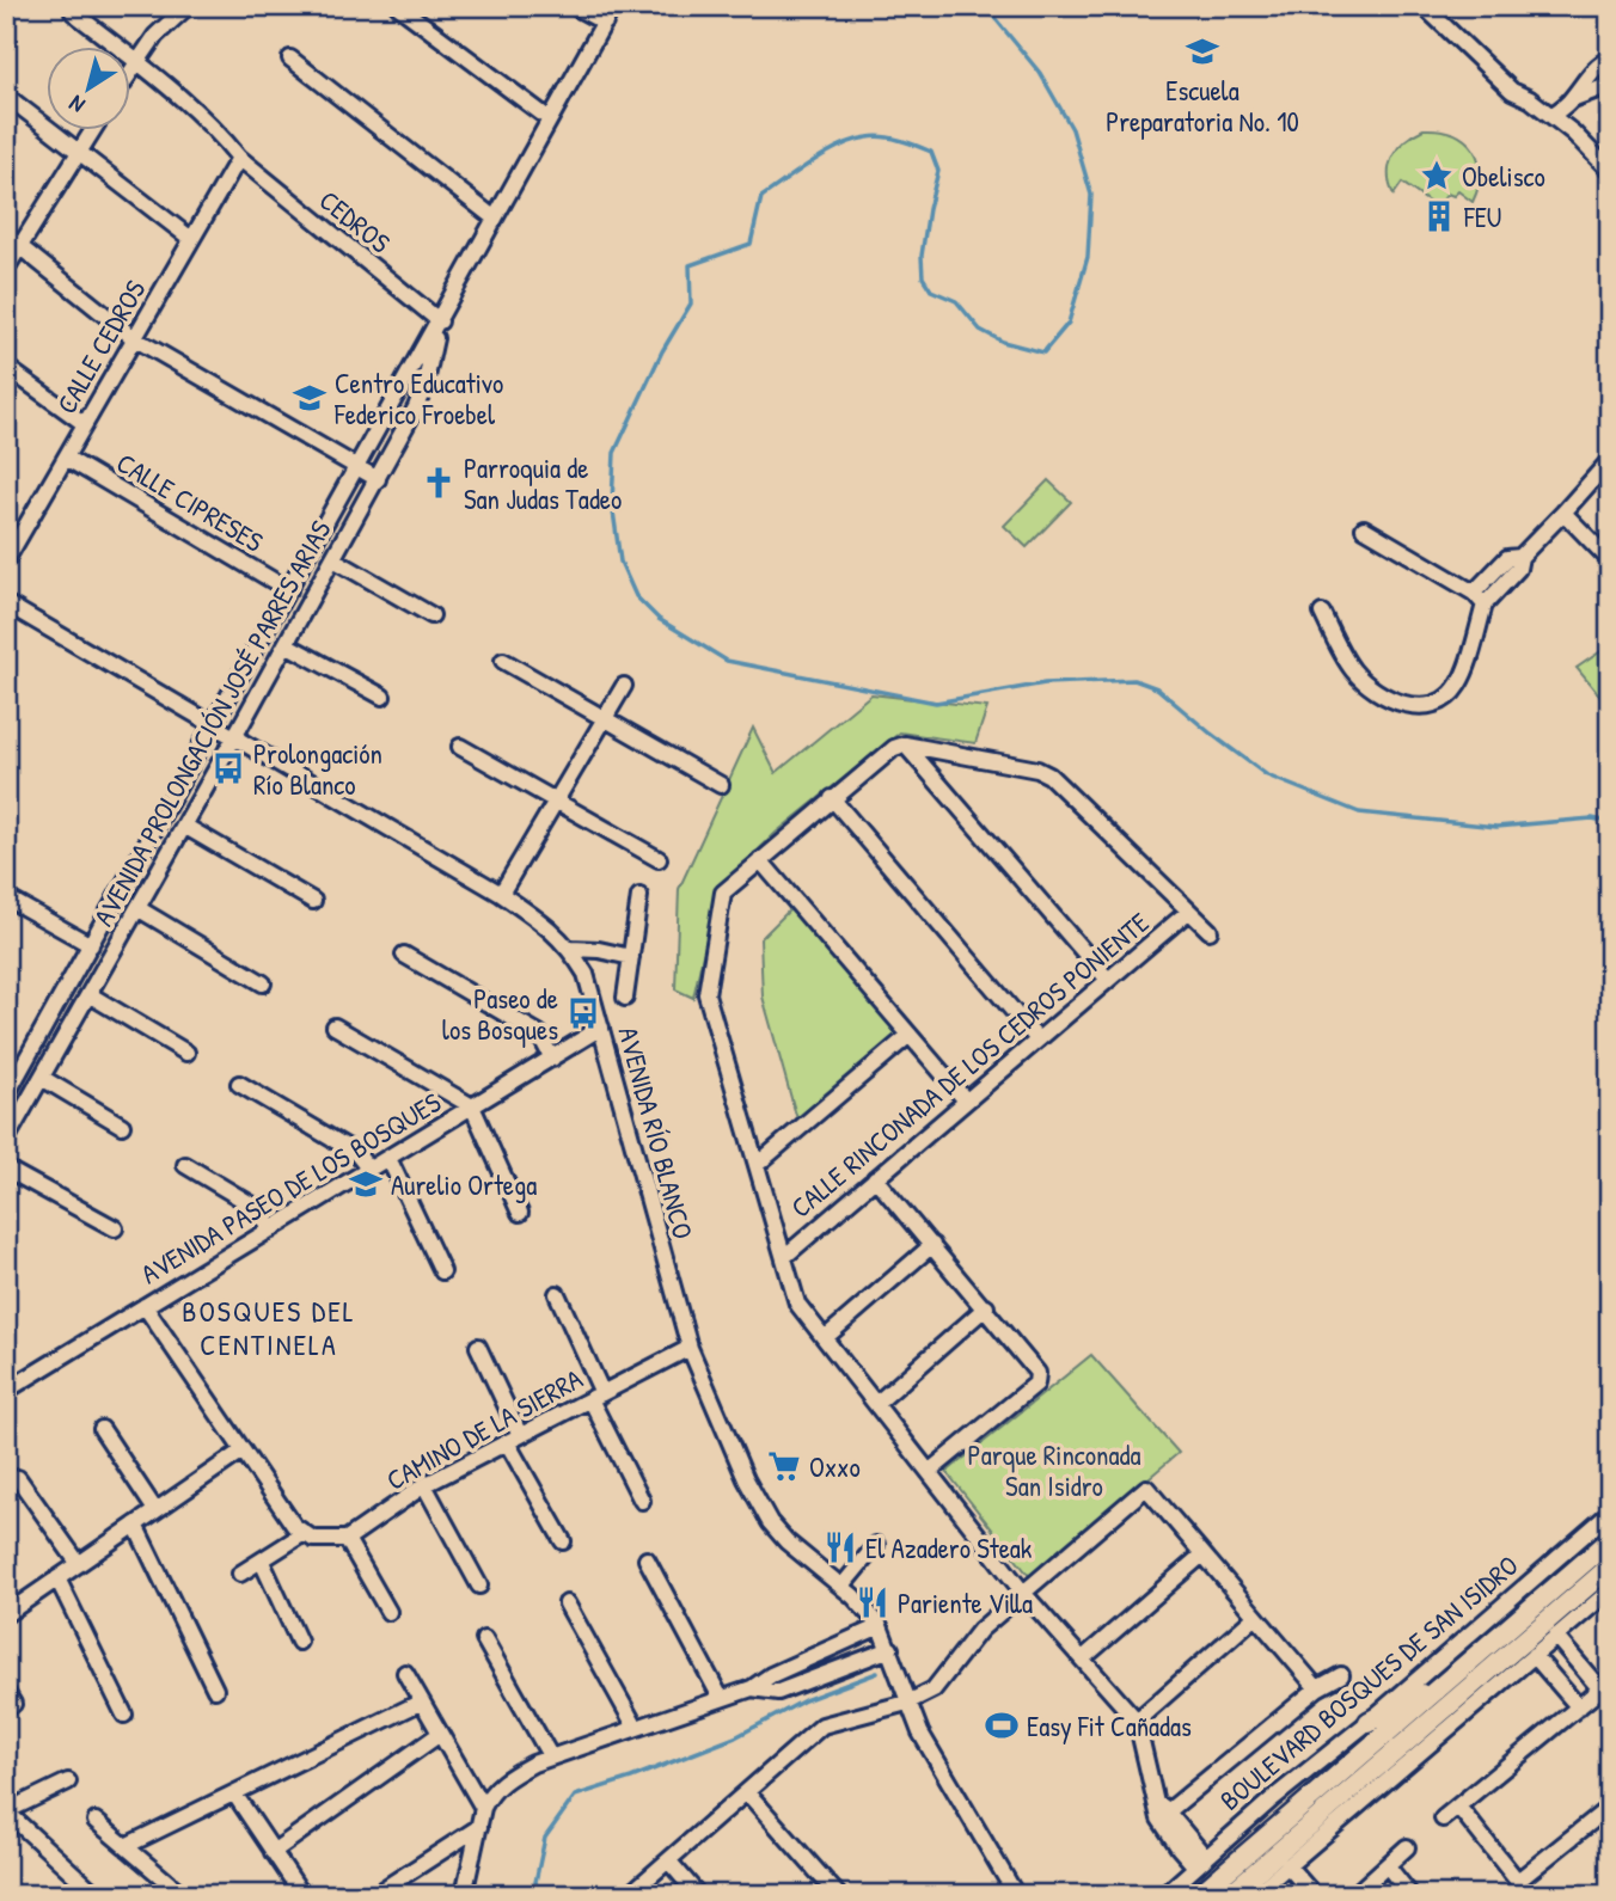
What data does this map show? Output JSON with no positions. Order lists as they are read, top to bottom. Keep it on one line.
{"streets":{"main road":["BOULEVARD BOSQUES DE SAN ISIDRO"],"street":["CEDROS","CALLE CEDROS","CALLE CIPRESES","AVENIDA PROLONGACIÓN JOSÉ PARRES ARIAS","CALLE RINCONADA DE LOS CEDROS PONIENTE","AVENIDA RÍO BLANCO","AVENIDA PASEO DE LOS BOSQUES","CAMINO DE LA SIERRA"]},"crossings":[["CEDROS","CALLE CEDROS"],["CEDROS","AVENIDA PROLONGACIÓN JOSÉ PARRES ARIAS"],["CALLE CEDROS","CALLE CIPRESES"],["CALLE CIPRESES","AVENIDA PROLONGACIÓN JOSÉ PARRES ARIAS"],["AVENIDA PROLONGACIÓN JOSÉ PARRES ARIAS","AVENIDA RÍO BLANCO"],["AVENIDA RÍO BLANCO","AVENIDA PASEO DE LOS BOSQUES"],["AVENIDA RÍO BLANCO","CAMINO DE LA SIERRA"]],"districts":["BOSQUES DEL CENTINELA"],"parks":["Parque Rinconada San Isidro"],"places":{"school or university":["Escuela Preparatoria No. 10","Centro Educativo Federico Froebel","Aurelio Ortega"],"place":["Obelisco"],"building":["FEU"],"church":["Parroquia de San Judas Tadeo"],"bus stop":["Prolongación Río Blanco","Paseo de los Bosques"],"supermarket":["Oxxo"],"restaurant":["El Azadero Steak","Pariente Villa"],"sports":["Easy Fit Cañadas"]},"north":"bottom left"}
